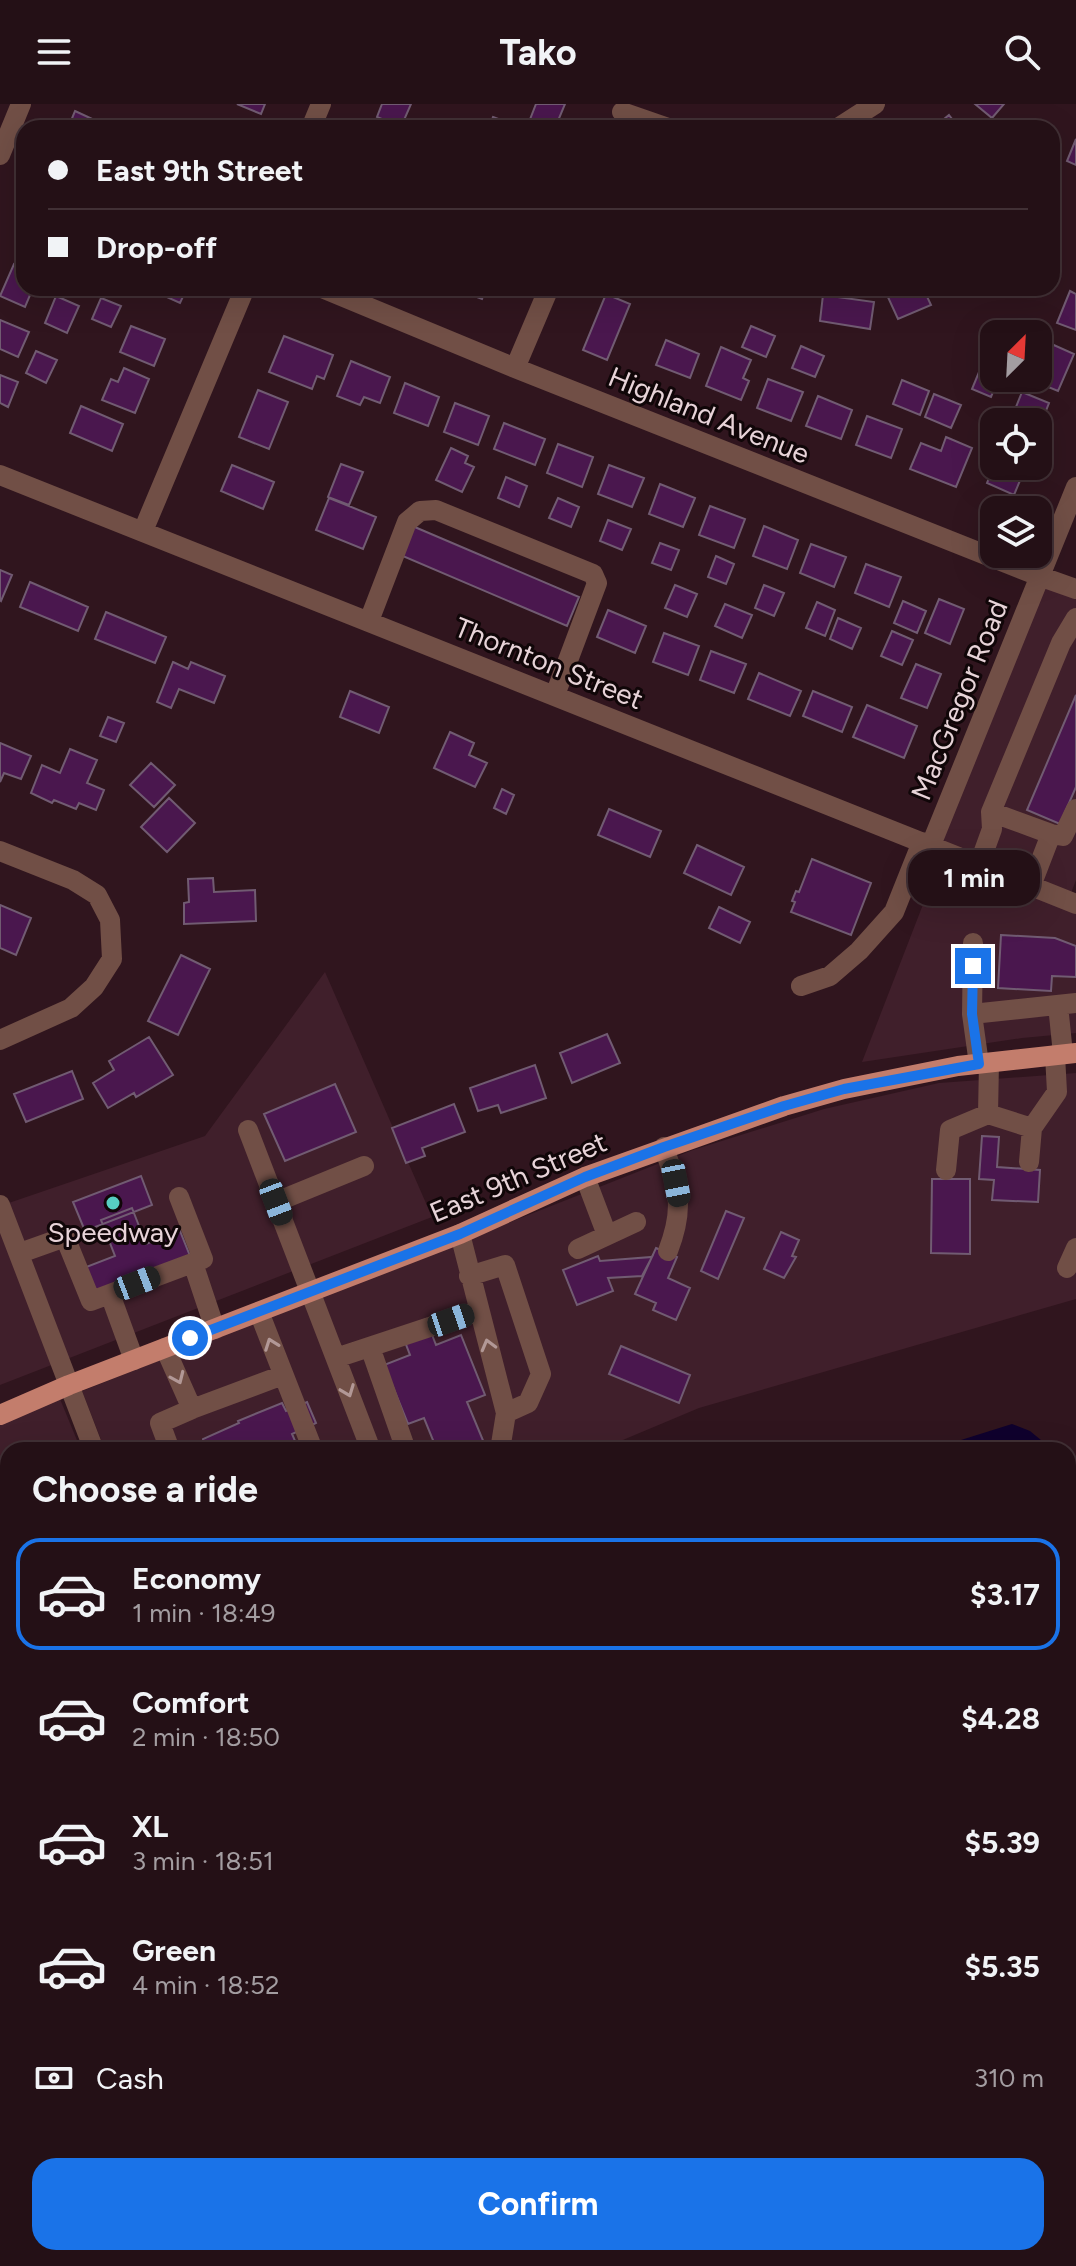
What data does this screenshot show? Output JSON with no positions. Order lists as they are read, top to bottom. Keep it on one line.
{"streets":{"main road":["East 9th Street"],"street":["Highland Avenue","Thornton Street","MacGregor Road"]},"crossings":[["Highland Avenue","MacGregor Road"],["Thornton Street","MacGregor Road"]],"places":["Speedway"],"north":"top right","page":{"header":"Tako","banner":["East 9th Street","Drop-off"],"bubble":"1 min","heading":"Choose a ride","list":[{"name":"Economy","note":"1 min · 18:49","value":"$3.17"},{"name":"Comfort","note":"2 min · 18:50","value":"$4.28"},{"name":"XL","note":"3 min · 18:51","value":"$5.39"},{"name":"Green","note":"4 min · 18:52","value":"$5.35"}],"pay":["Cash","310 m"],"buttons":"Confirm"}}
